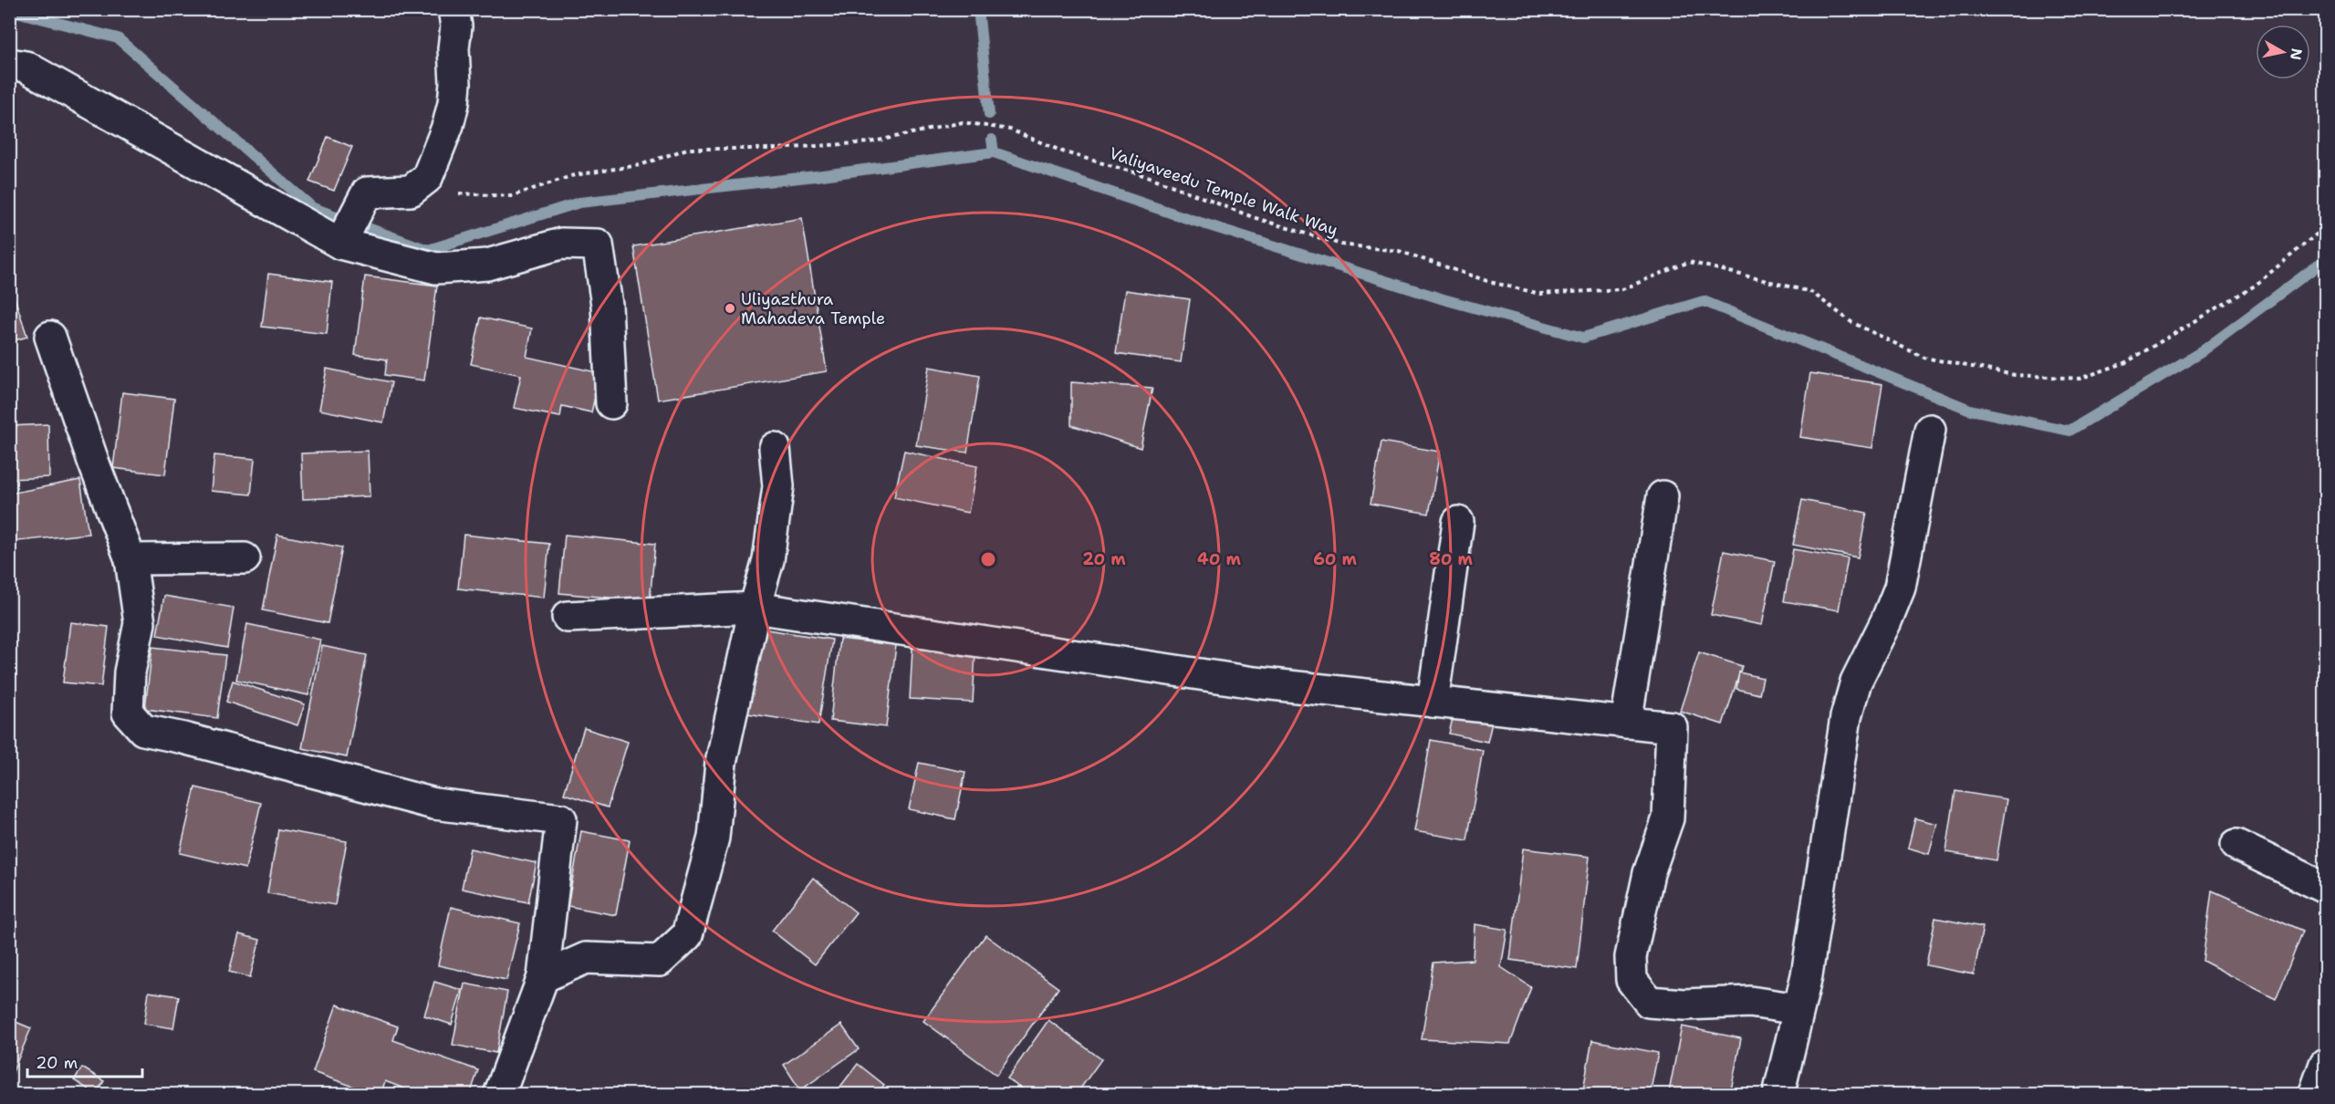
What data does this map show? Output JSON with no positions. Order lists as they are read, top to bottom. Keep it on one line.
{"streets":{"path":["Valiyaveedu Temple Walk Way"]},"places":["Uliyazthura Mahadeva Temple"],"scale_bar":"20 m","north":"right","rings":["20 m","40 m","60 m","80 m"]}
